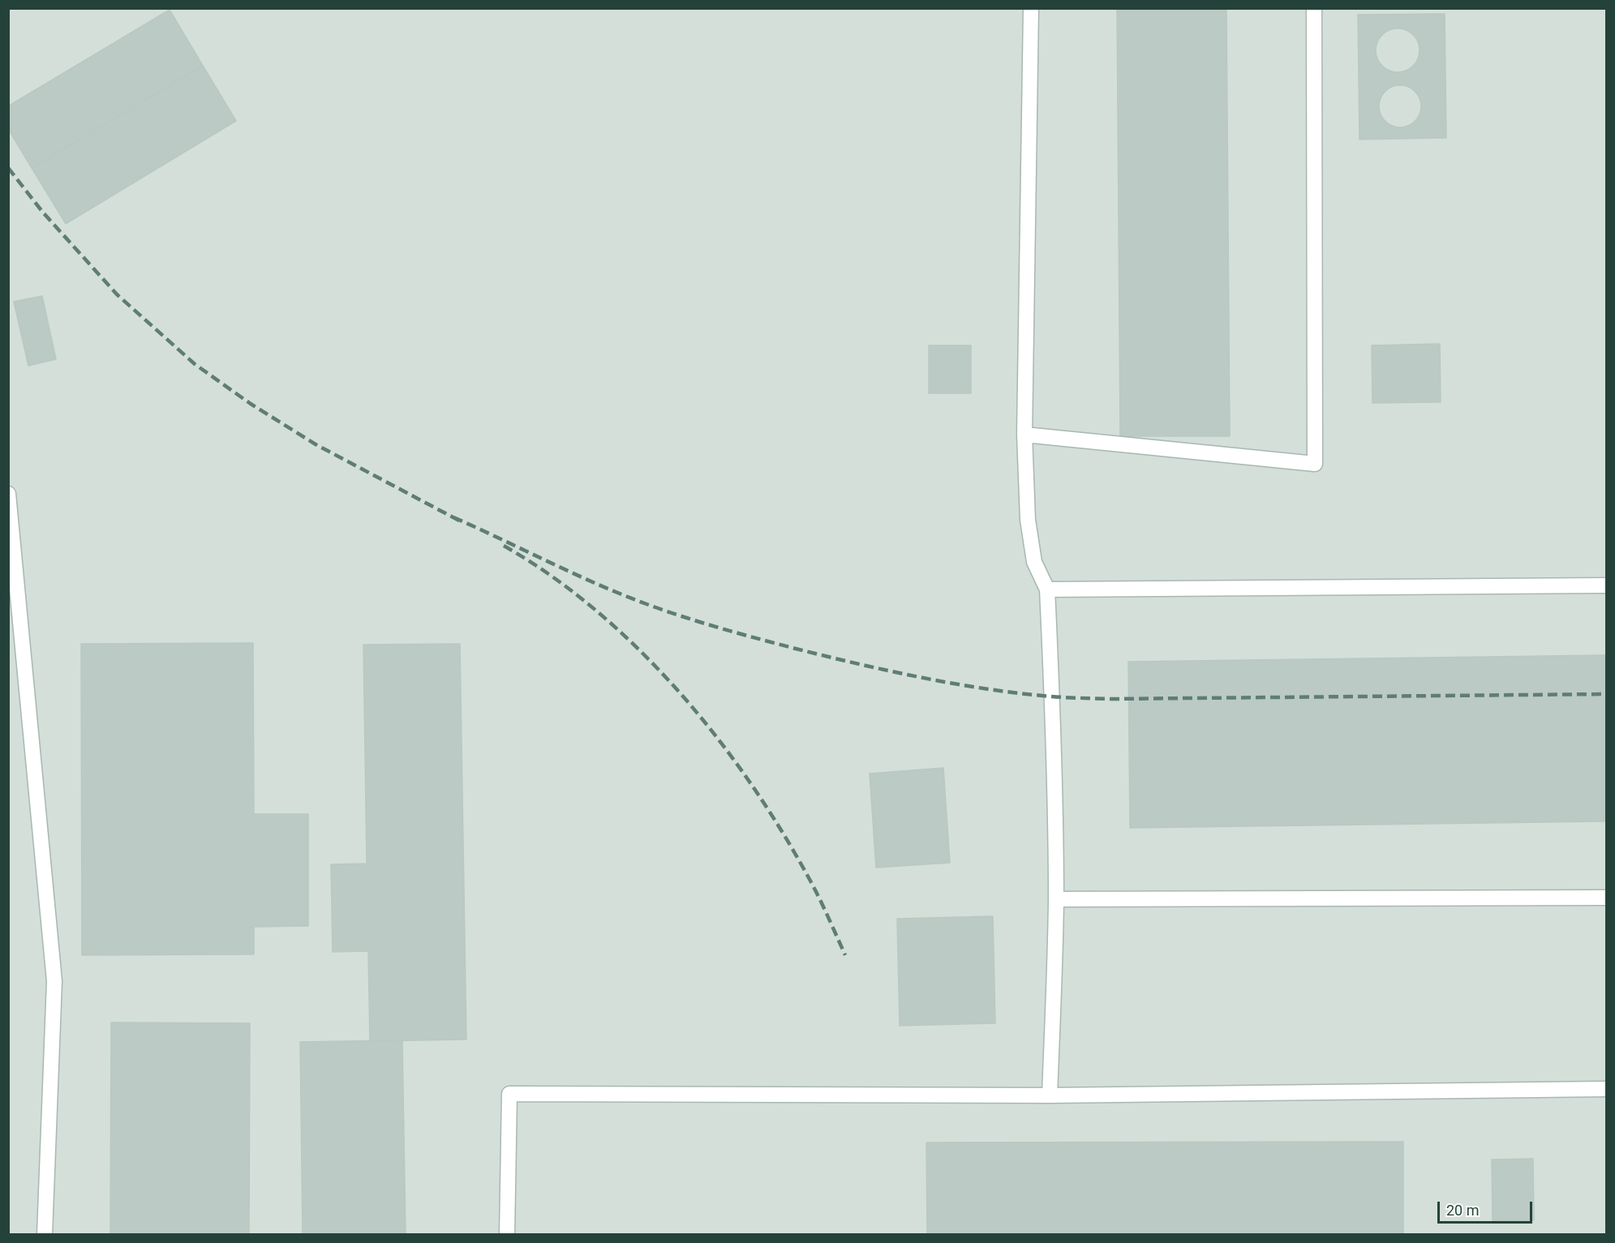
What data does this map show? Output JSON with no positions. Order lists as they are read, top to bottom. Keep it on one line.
{"scale_bar":"20 m"}
